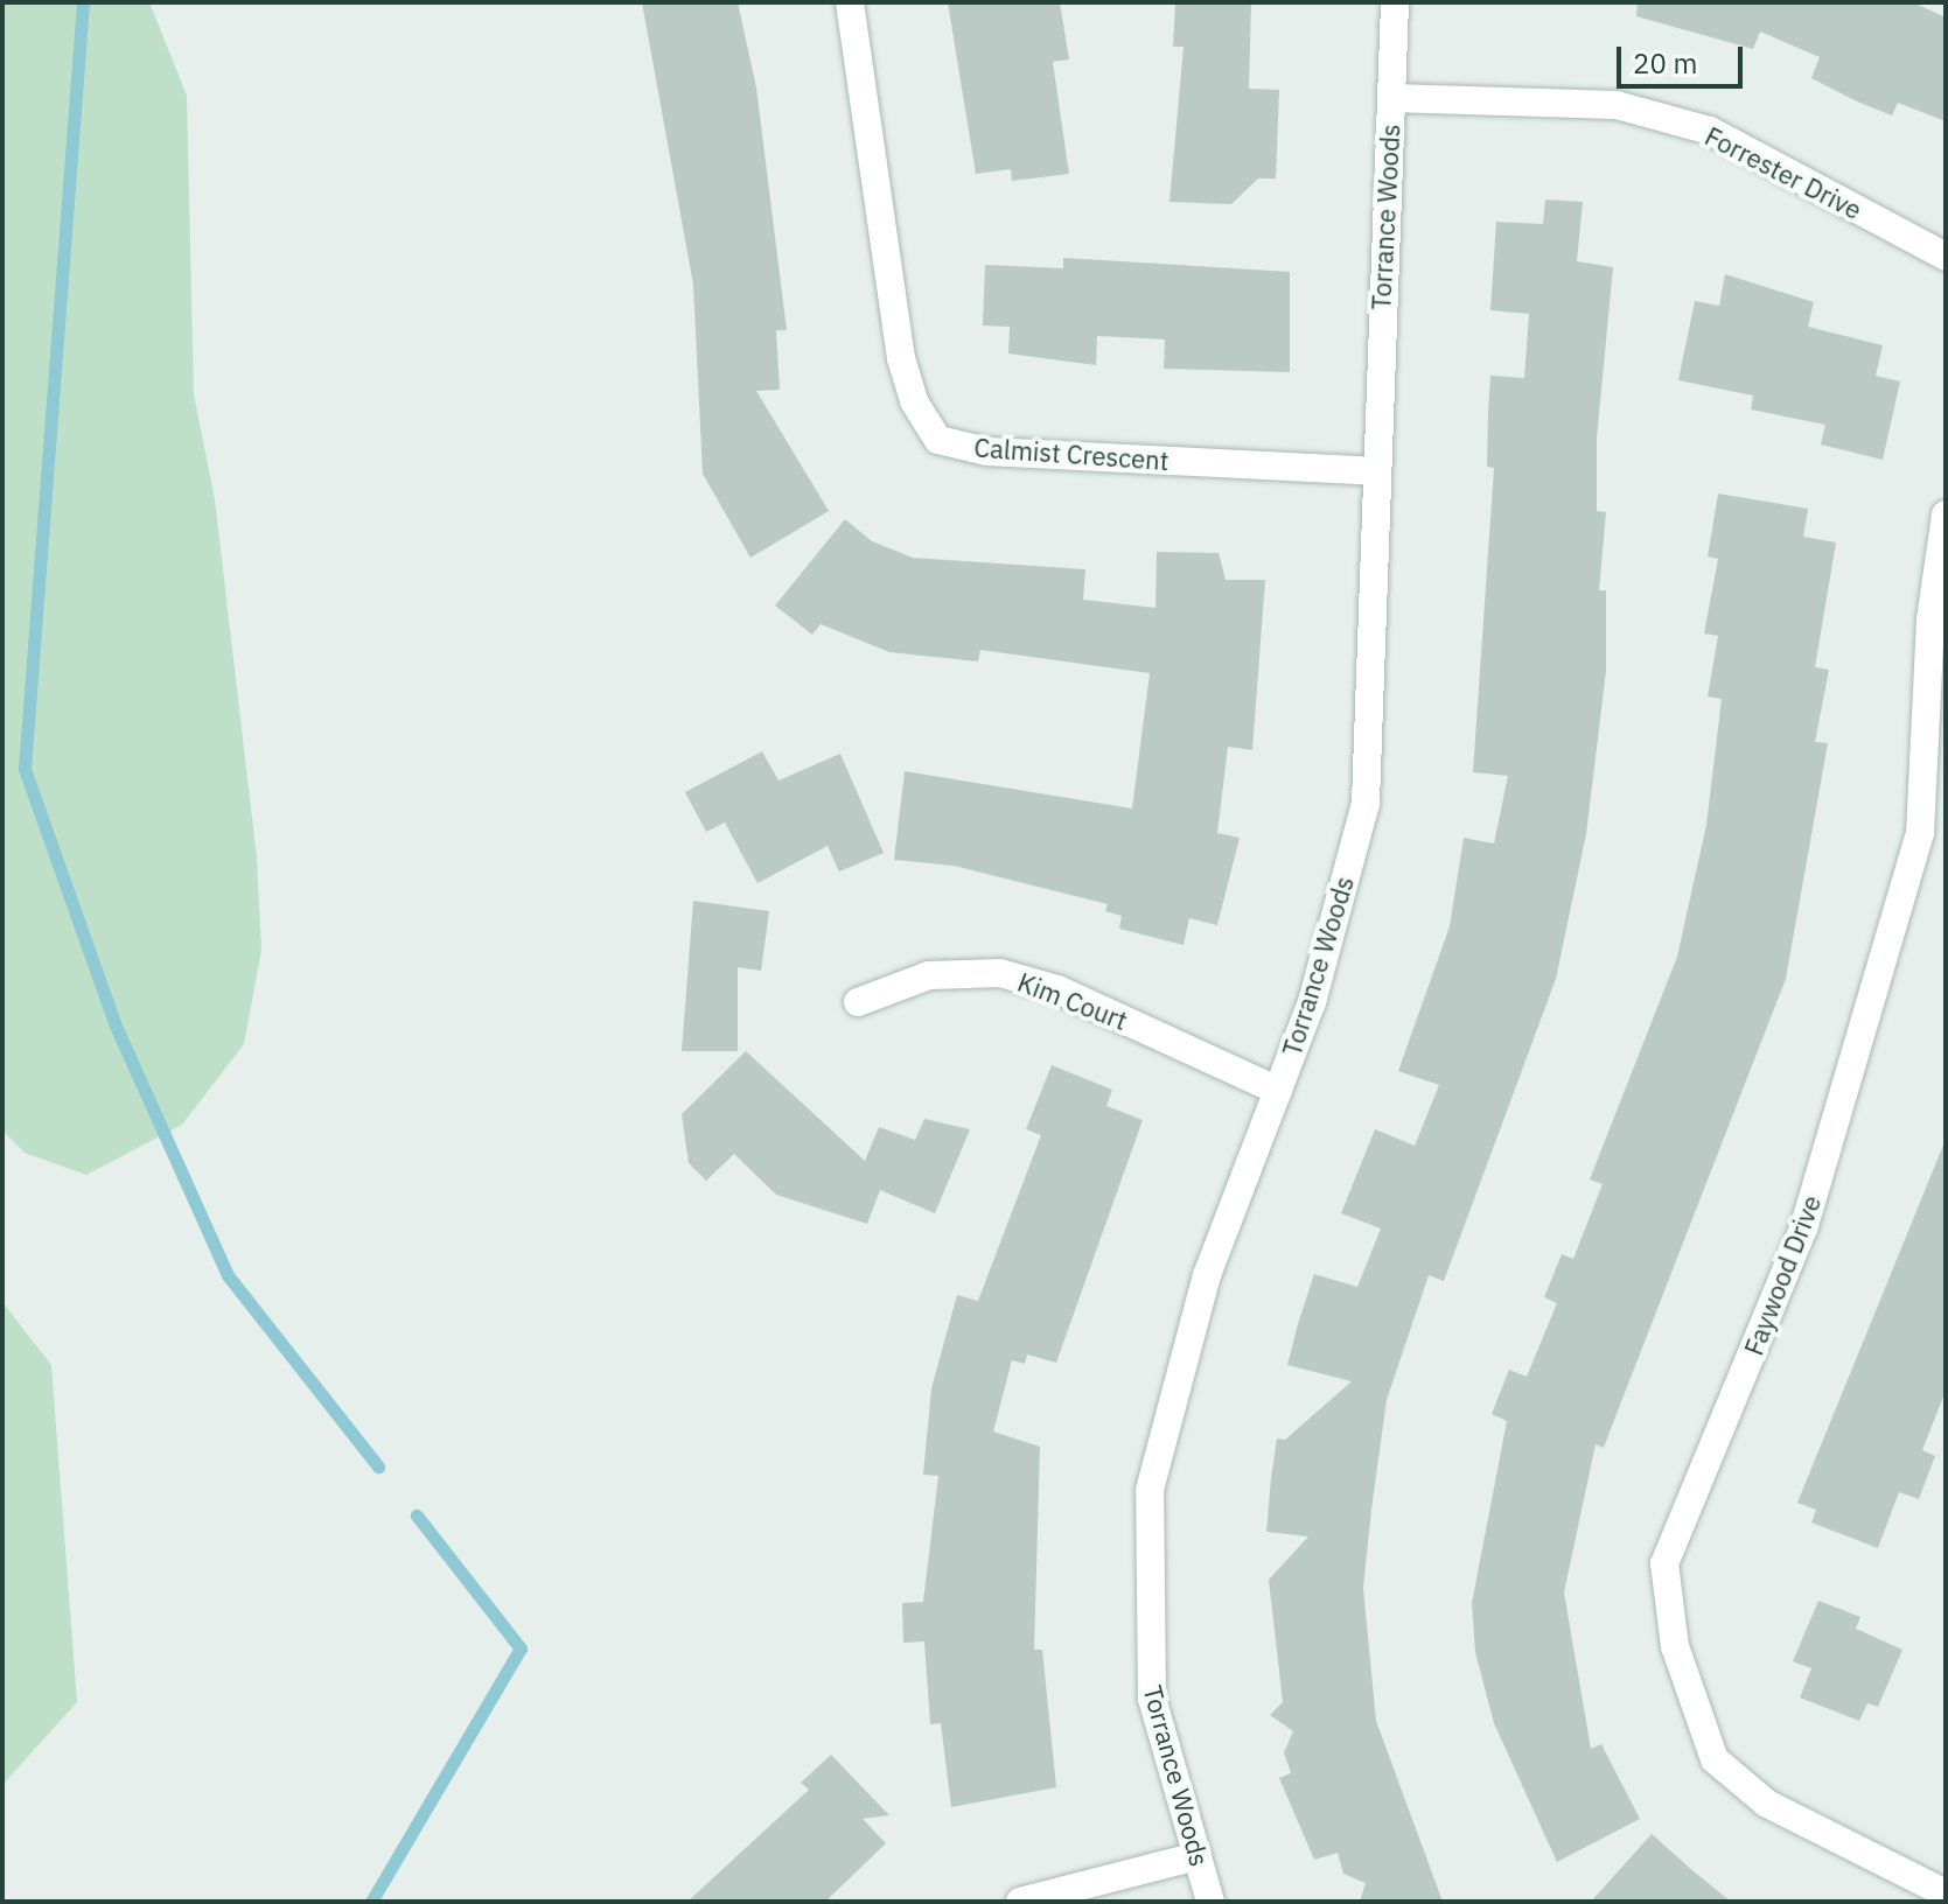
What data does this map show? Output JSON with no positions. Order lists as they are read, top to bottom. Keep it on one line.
{"streets":{"street":["Forrester Drive","Torrance Woods","Calmist Crescent","Kim Court","Faywood Drive"]},"crossings":[["Forrester Drive","Torrance Woods"],["Torrance Woods","Calmist Crescent"],["Torrance Woods","Kim Court"]],"scale_bar":"20 m"}
